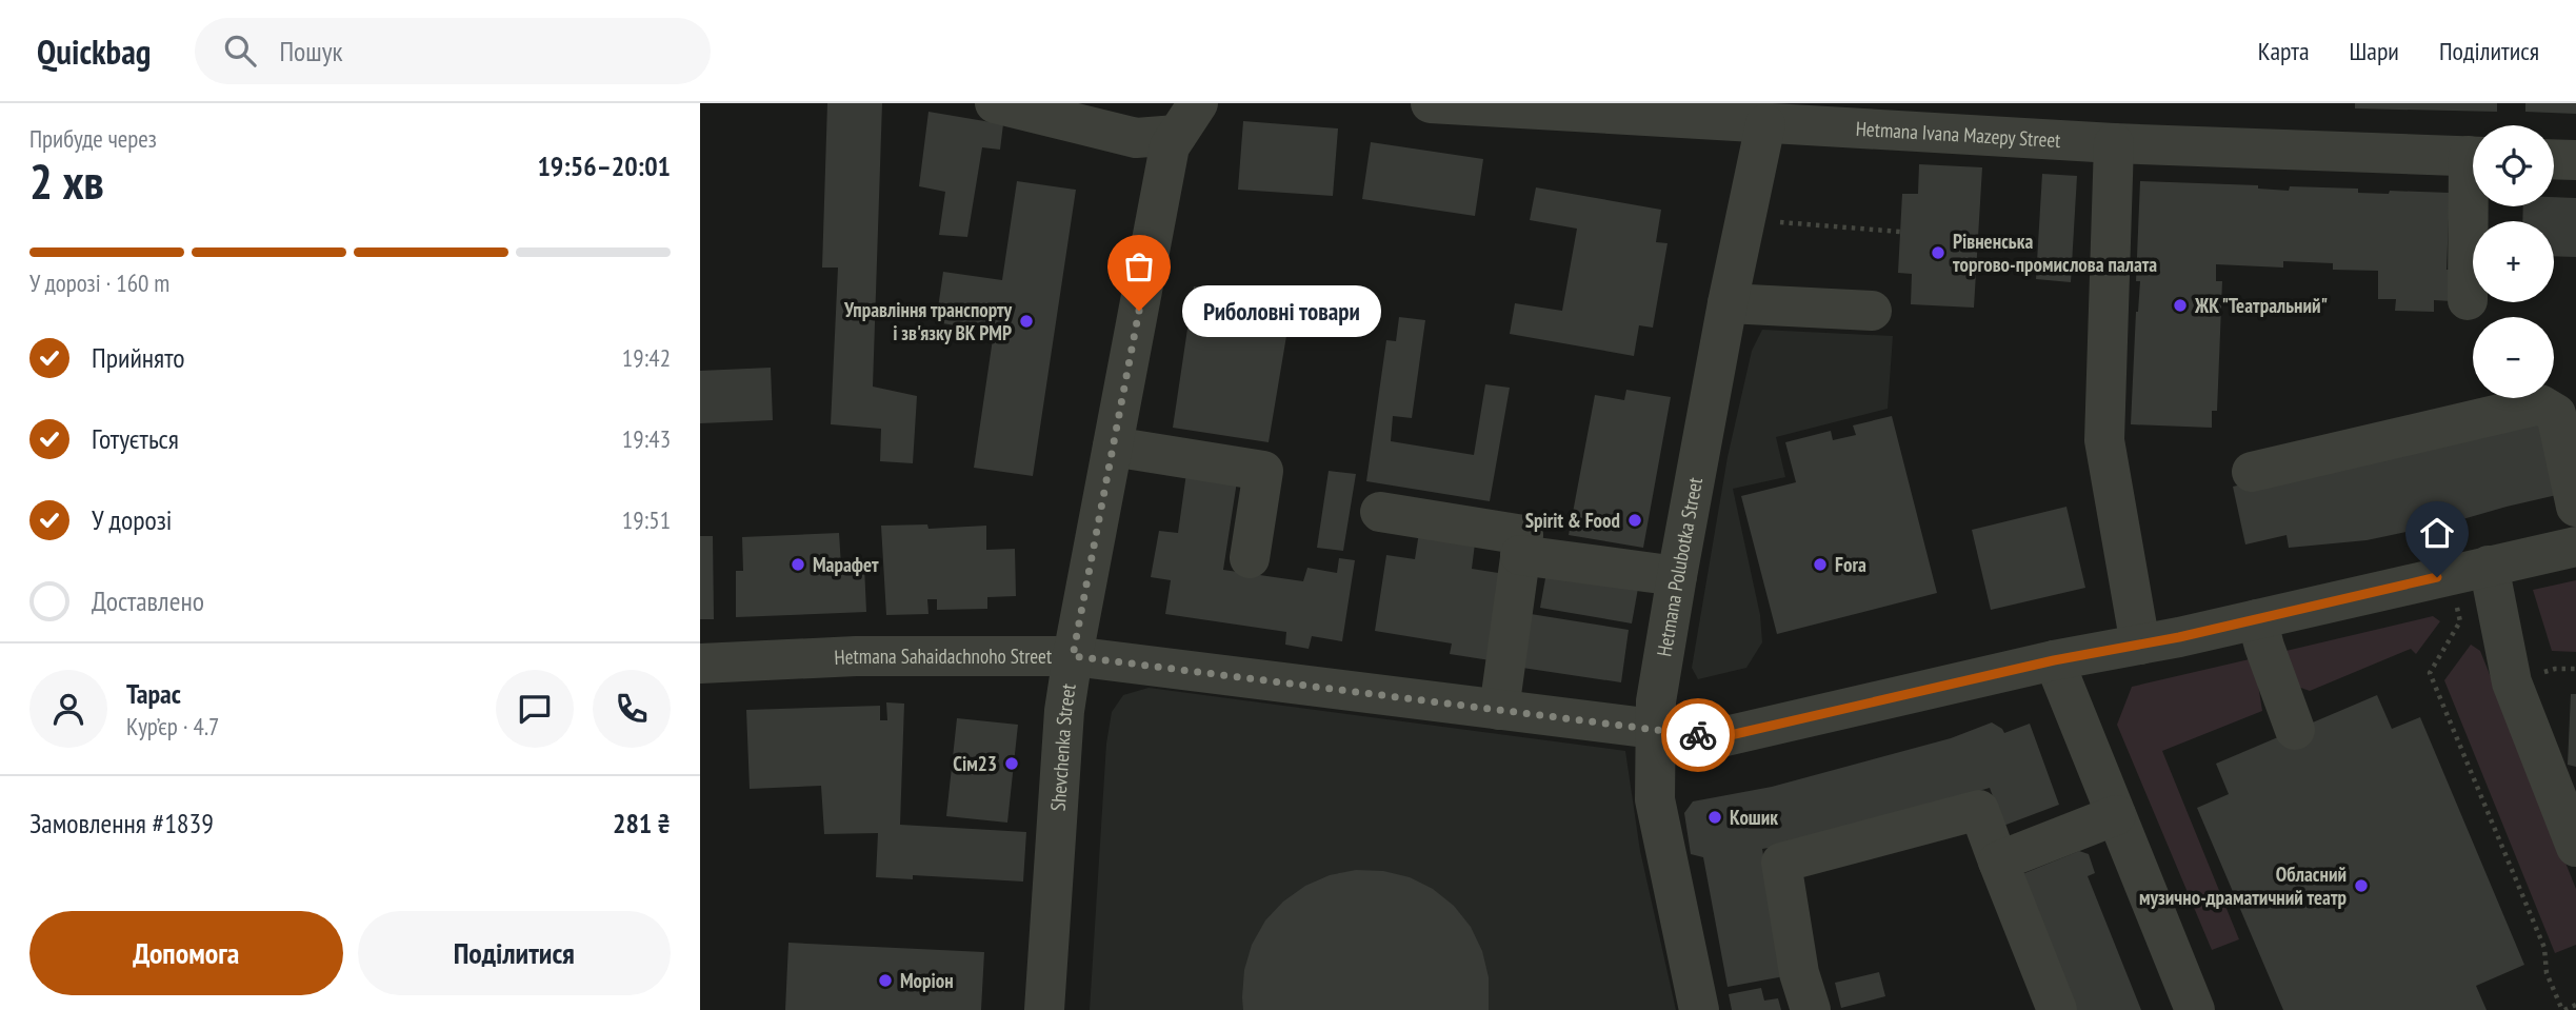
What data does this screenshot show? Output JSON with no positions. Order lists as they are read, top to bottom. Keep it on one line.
{"streets":{"street":["Hetmana Ivana Mazepy Street","Hetmana Polubotka Street","Hetmana Sahaidachnoho Street","Shevchenka Street"]},"crossings":[["Hetmana Ivana Mazepy Street","Hetmana Polubotka Street"],["Hetmana Polubotka Street","Hetmana Sahaidachnoho Street"],["Hetmana Sahaidachnoho Street","Shevchenka Street"]],"places":["Рівненська торгово-промислова палата","ЖК \"Театральний\"","Риболовні товари","Управління транспорту і зв'язку ВК РМР","Spirit & Food","Марафет","Fora","Сім23","Кошик","Обласний музично-драматичний театр","Моріон"],"page":{"header":"Quickbag","search":"Пошук","nav":["Карта","Шари","Поділитися"],"heading":["2 хв","Прибуде через","19:56–20:01"],"panel":["Тарас","Кур’єр · 4.7","Замовлення #1839","281 ₴"],"map_buttons":["+","−"],"bar":"У дорозі · 160 m","bubble":"Риболовні товари","list":[["Прийнято","19:42"],["Готується","19:43"],["У дорозі","19:51"],"Доставлено"],"buttons":["Допомога","Поділитися"]}}
